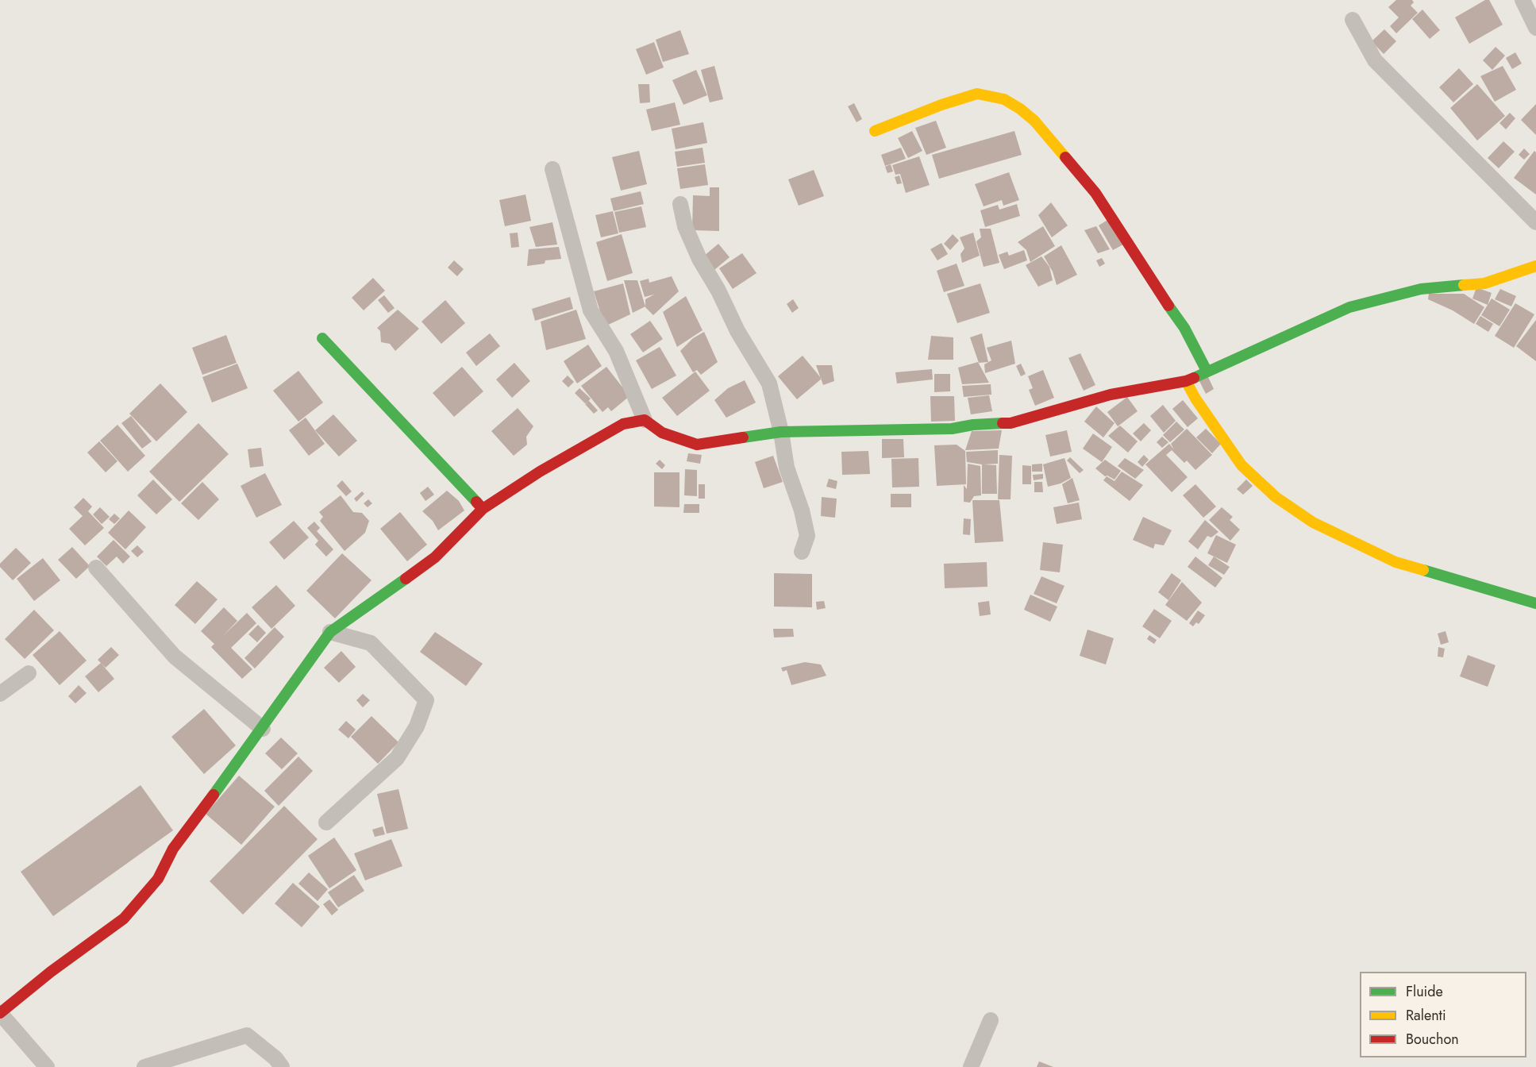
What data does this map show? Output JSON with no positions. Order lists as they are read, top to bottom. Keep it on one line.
{"legend":["Fluide","Ralenti","Bouchon"]}
